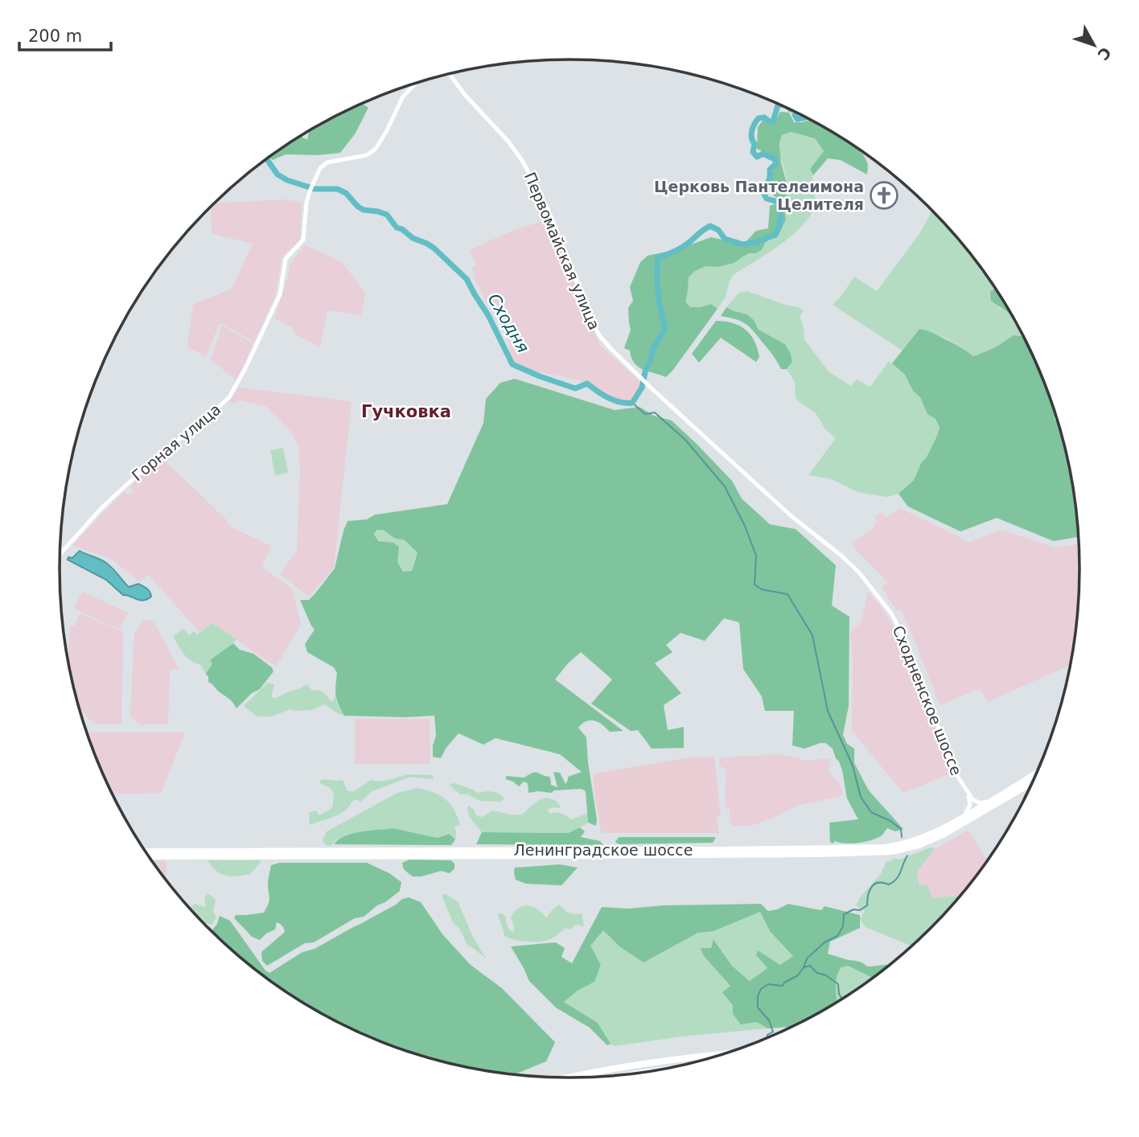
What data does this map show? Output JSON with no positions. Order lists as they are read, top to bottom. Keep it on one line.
{"streets":{"highway":["Ленинградское шоссе"],"main road":["Первомайская улица","Горная улица","Сходненское шоссе"]},"crossings":[["Первомайская улица","Сходненское шоссе"],["Сходненское шоссе","Ленинградское шоссе"]],"districts":["Гучковка"],"water":["Сходня"],"places":{"church":["Церковь Пантелеимона Целителя"]},"scale_bar":"200 m","north":"bottom right"}
